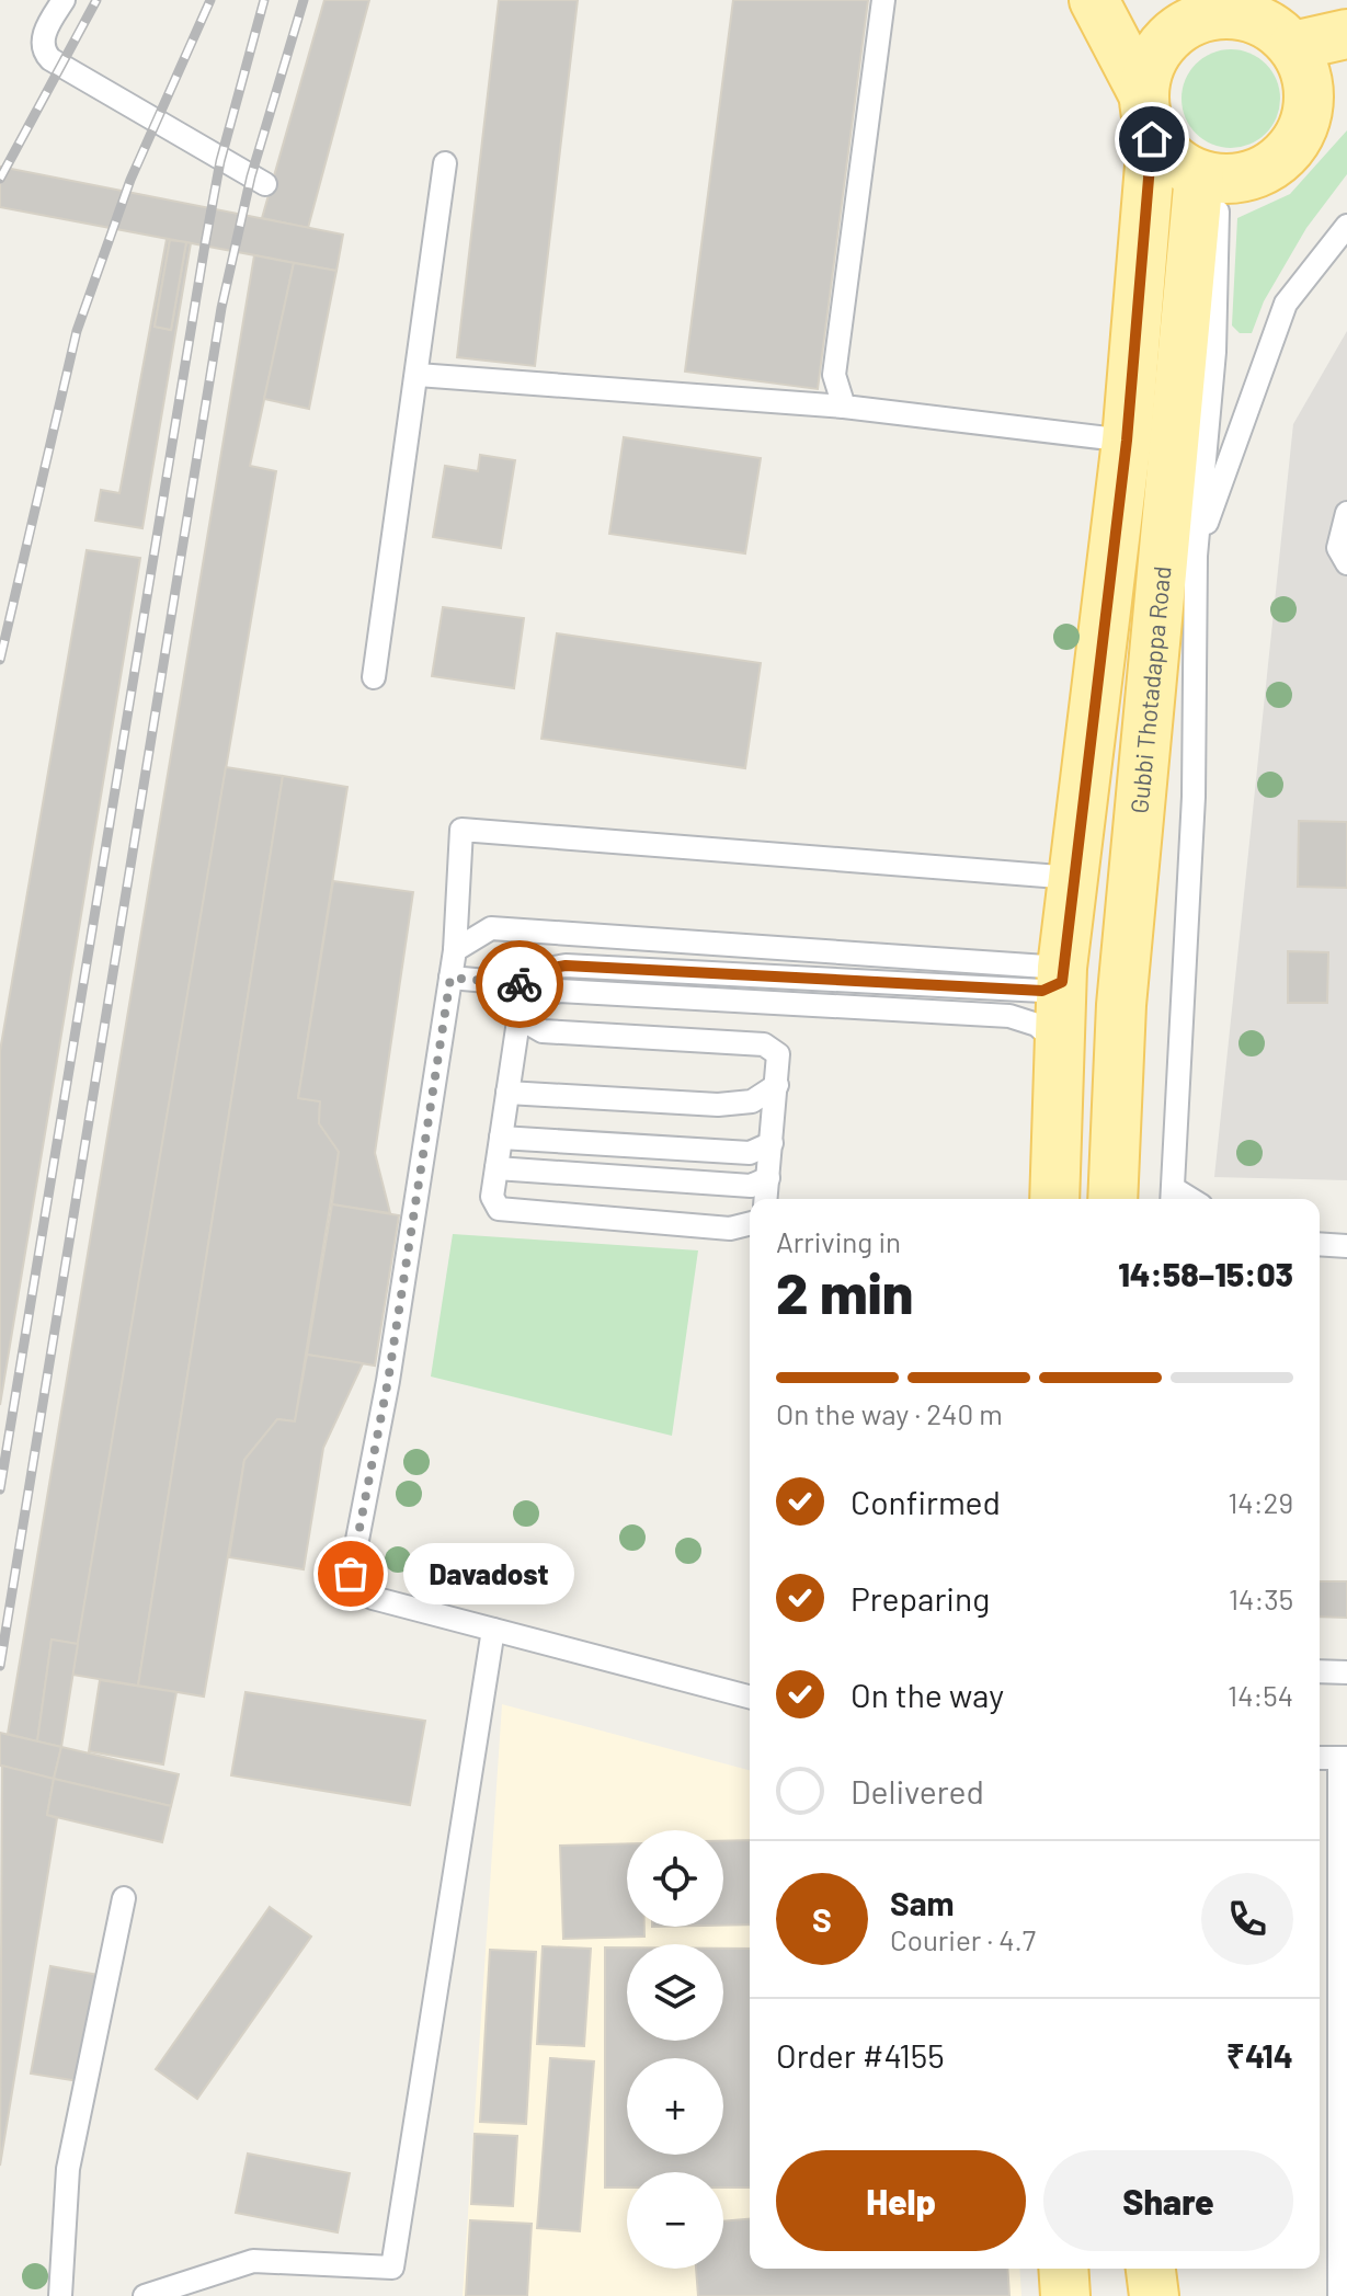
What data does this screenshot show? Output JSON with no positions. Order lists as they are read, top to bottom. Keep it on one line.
{"streets":{"main road":["Gubbi Thotadappa Road"]},"places":["Davadost"],"page":{"heading":["2 min","Arriving in","14:58–15:03"],"panel":["Sam","Courier · 4.7","Order #4155","₹414"],"bar":"On the way · 240 m","list":[["Confirmed","14:29"],["Preparing","14:35"],["On the way","14:54"],"Delivered"],"bubble":"Davadost","map_buttons":["+","−"],"round":"S","buttons":["Help","Share"]}}
